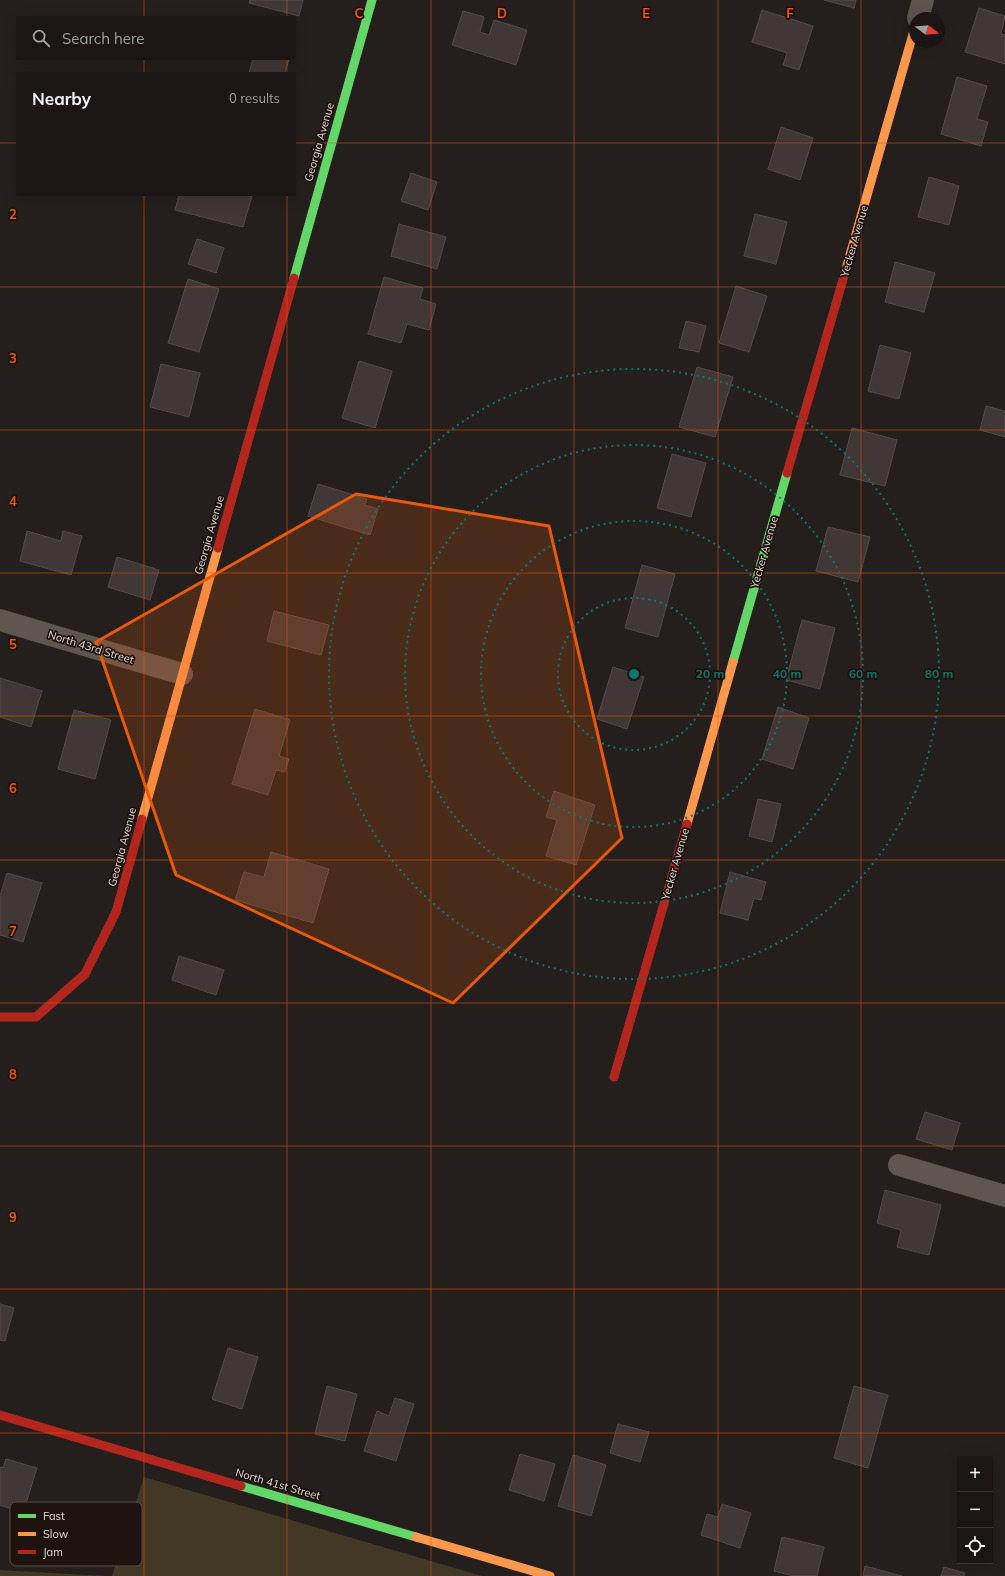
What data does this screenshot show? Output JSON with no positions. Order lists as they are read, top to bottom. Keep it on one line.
{"streets":{"street":["Georgia Avenue","Yecker Avenue","North 43rd Street","North 41st Street"]},"crossings":[["Georgia Avenue","North 43rd Street"]],"legend":["Fast","Slow","Jam"],"north":"right","page":{"search":"Search here","heading":["Nearby","0 results"],"map_buttons":["+","−"]},"grid":{"columns":["C","D","E","F"],"rows":["2","3","4","5","6","7","8","9"]},"rings":["20 m","40 m","60 m","80 m"]}
